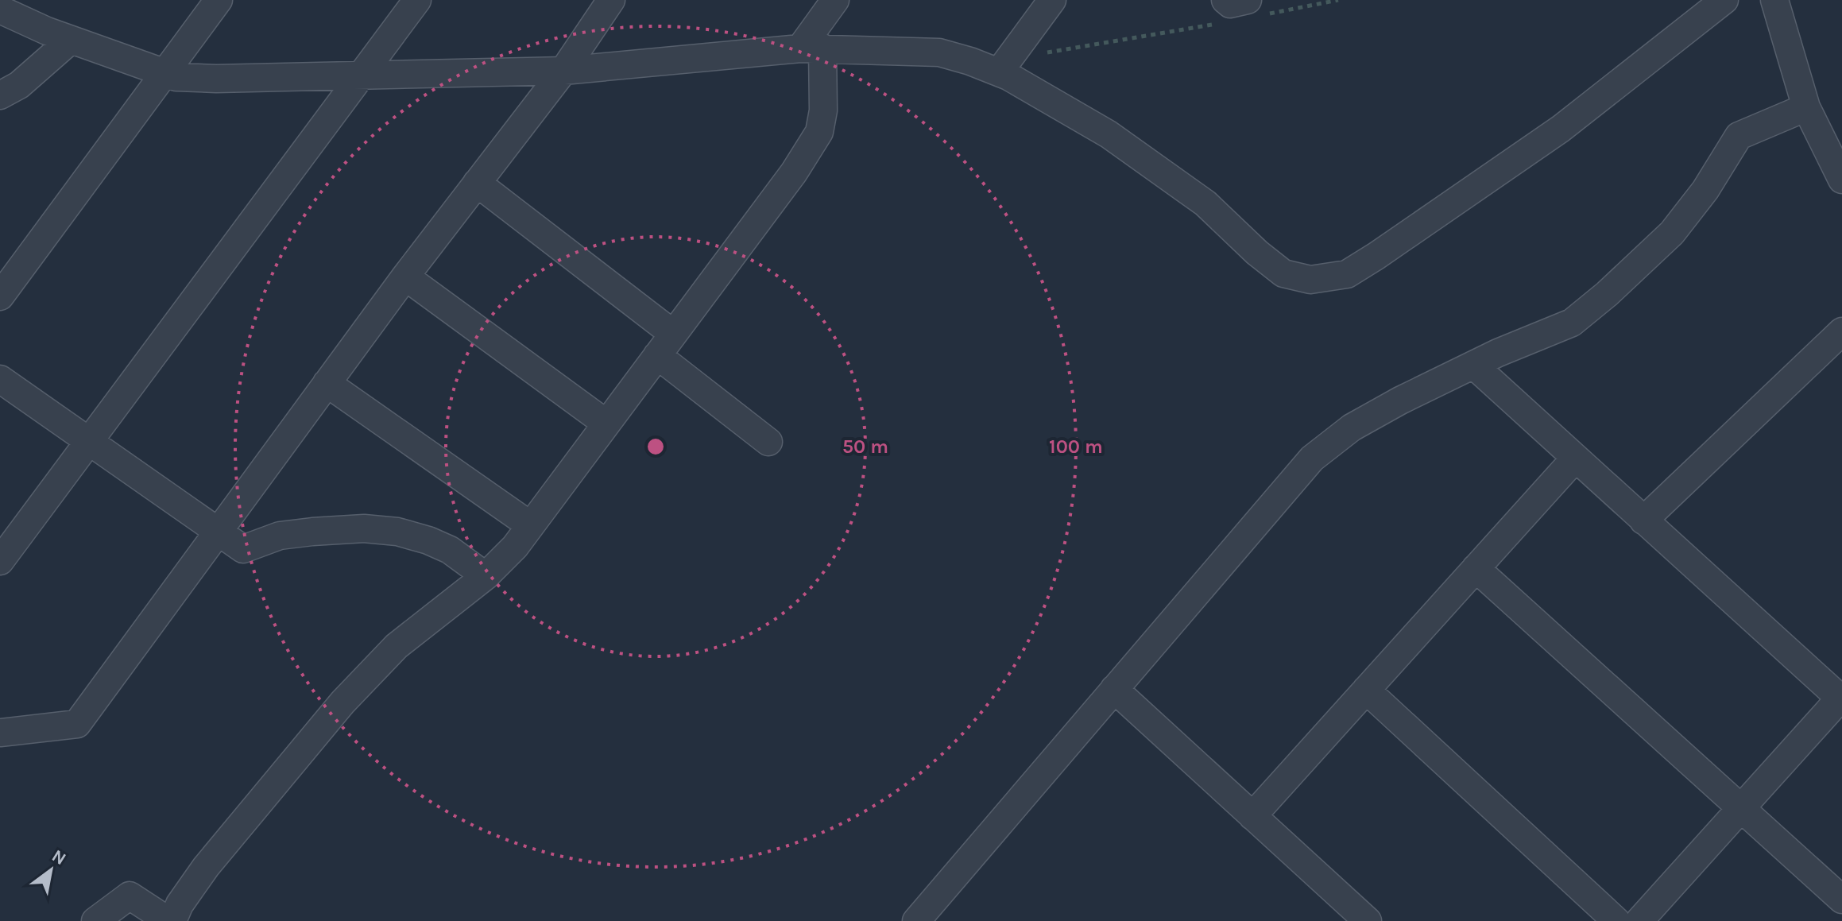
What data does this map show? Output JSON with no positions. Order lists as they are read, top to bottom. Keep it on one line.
{"north":"top right","rings":["50 m","100 m"]}
